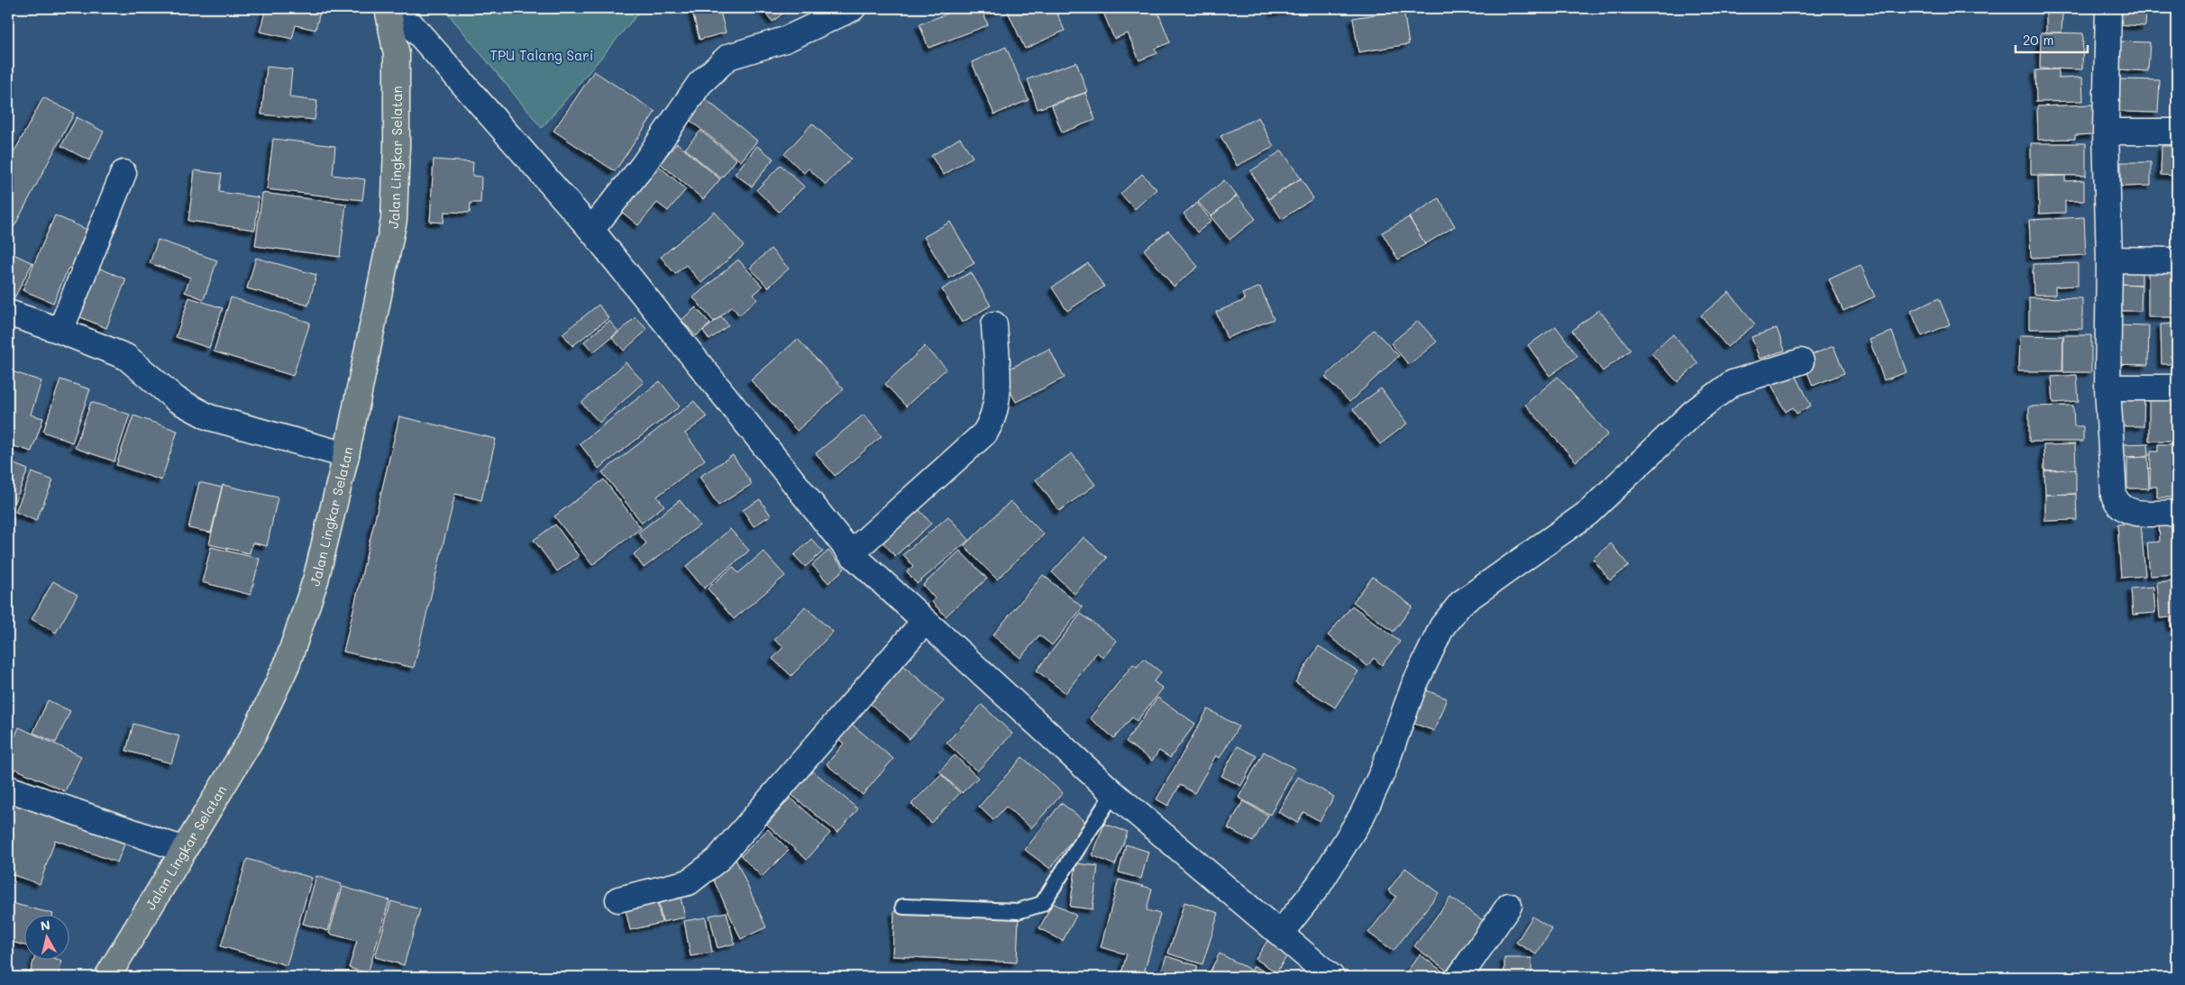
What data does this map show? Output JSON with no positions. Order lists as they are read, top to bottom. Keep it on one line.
{"streets":{"highway":["Jalan Lingkar Selatan"]},"parks":["TPU Talang Sari"],"scale_bar":"20 m","north":"top"}
